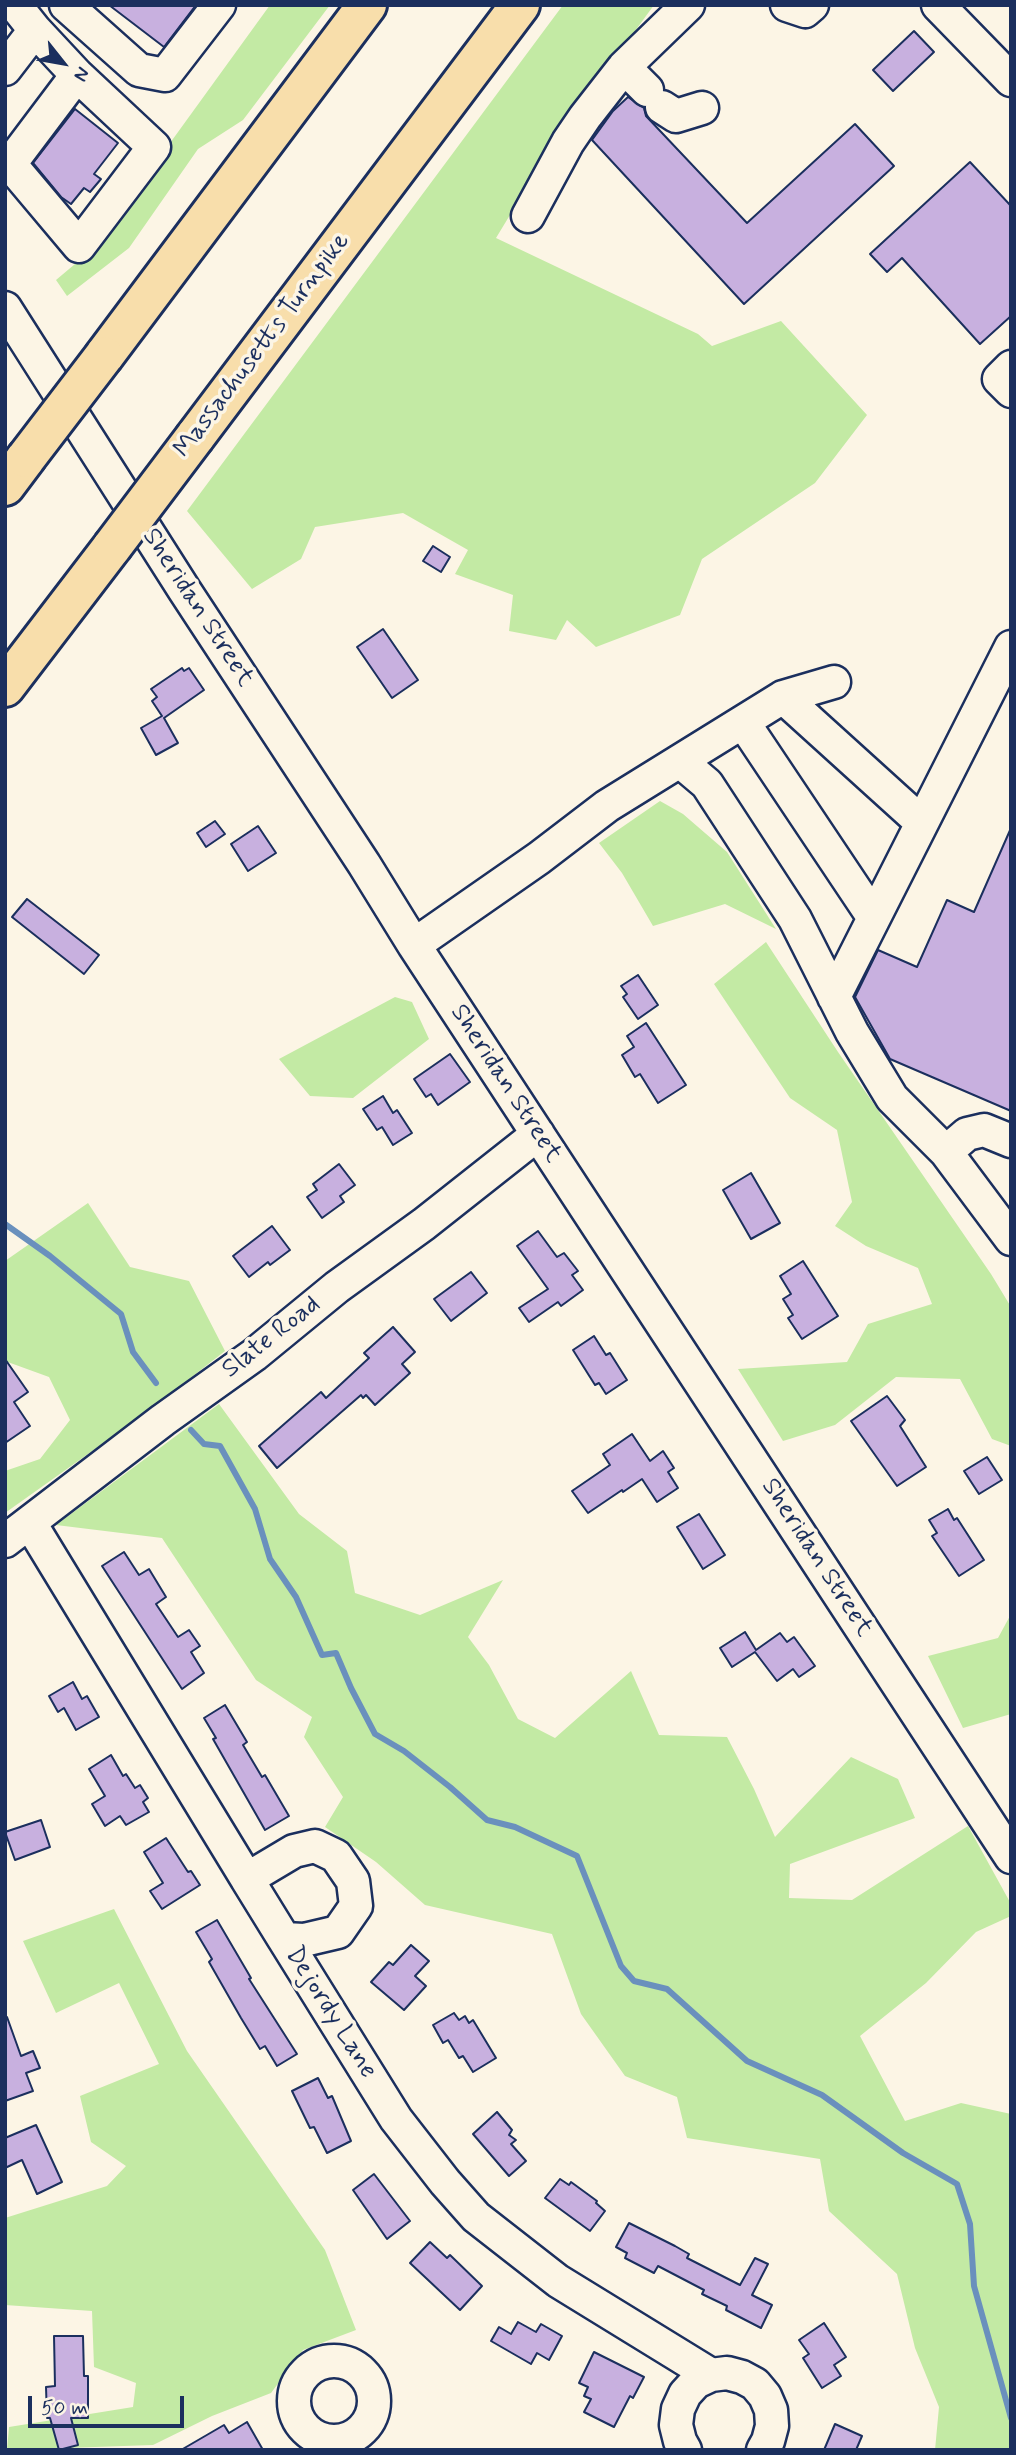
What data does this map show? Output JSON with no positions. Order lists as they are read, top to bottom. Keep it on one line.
{"streets":{"highway":["Massachusetts Turnpike"],"street":["Sheridan Street","Slate Road","Dejordy Lane"]},"crossings":[["Sheridan Street","Slate Road"]],"scale_bar":"50 m","north":"bottom right"}
